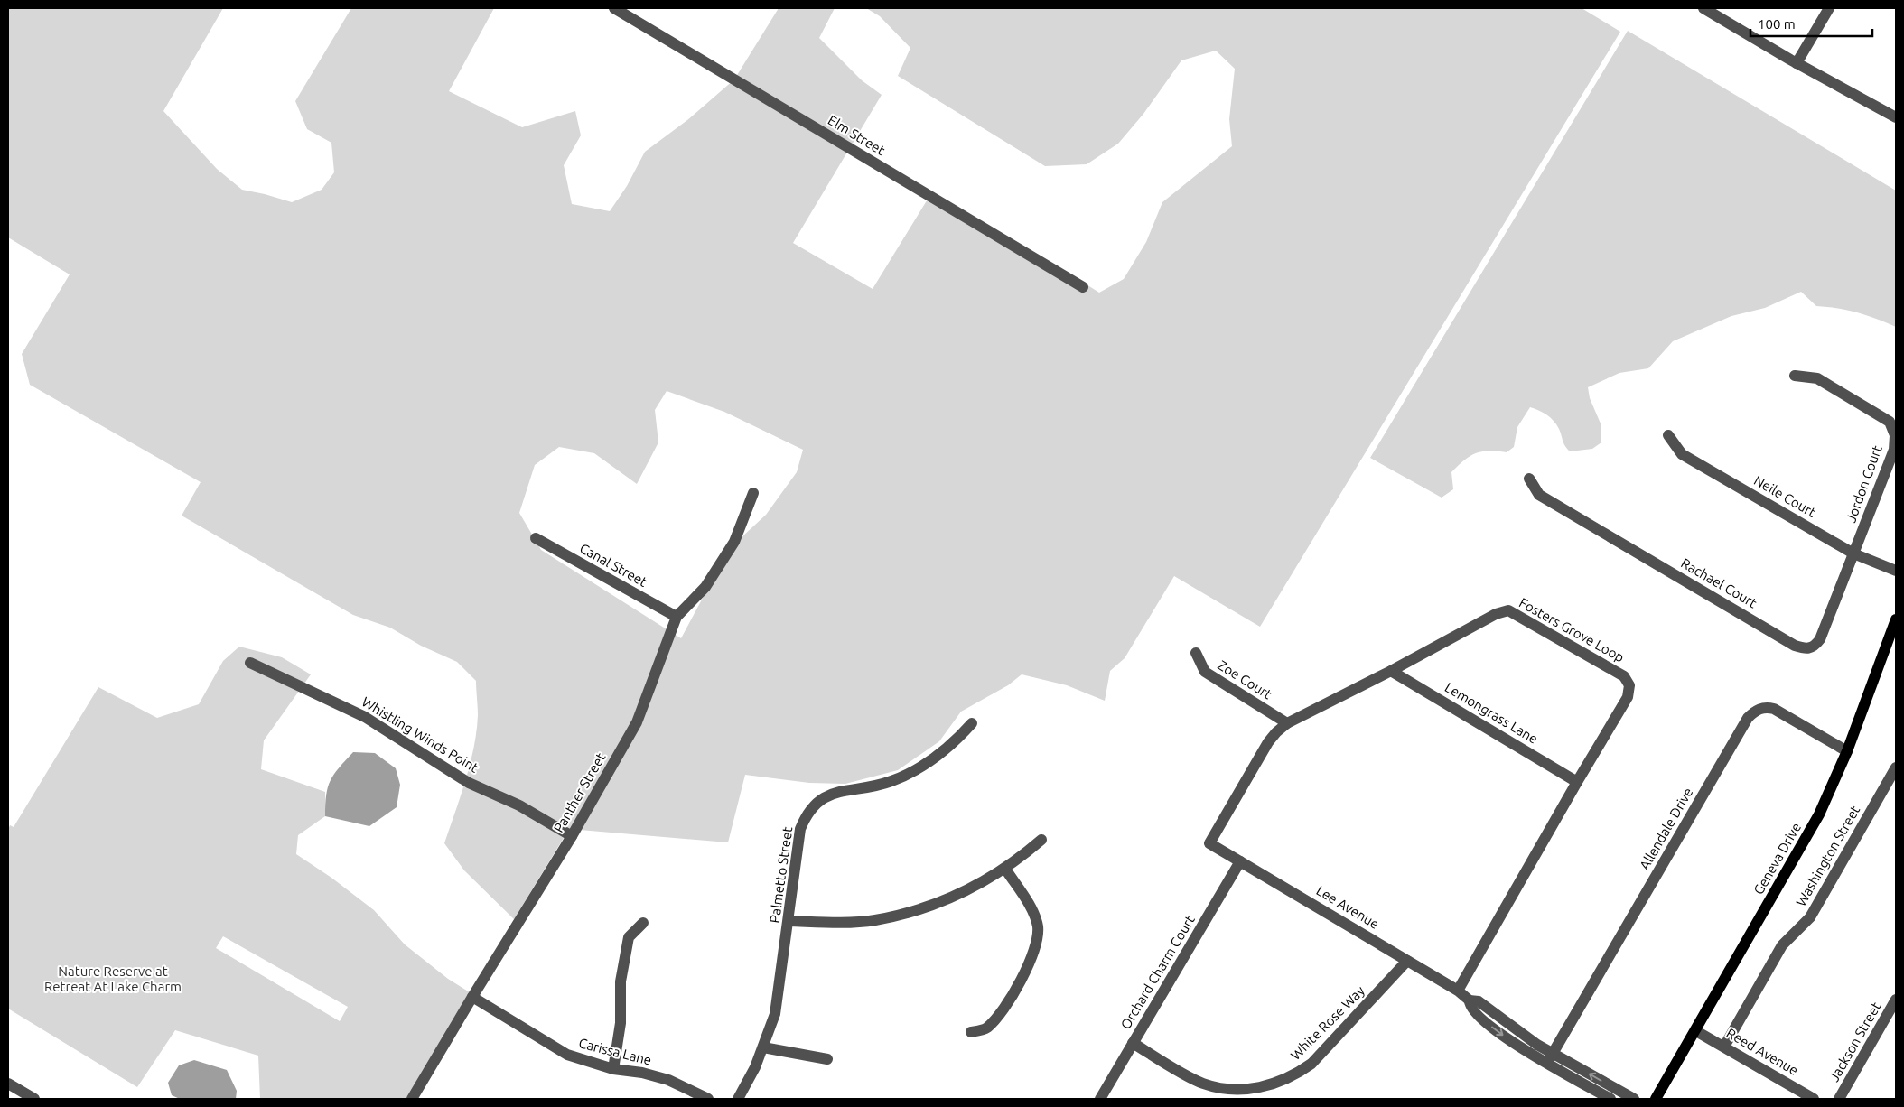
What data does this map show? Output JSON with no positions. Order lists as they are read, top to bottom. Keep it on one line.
{"streets":{"main road":["Geneva Drive"],"street":["Elm Street","Jordon Court","Neile Court","Canal Street","Rachael Court","Fosters Grove Loop","Zoe Court","Lemongrass Lane","Whistling Winds Point","Panther Street","Allendale Drive","Washington Street","Palmetto Street","Lee Avenue","Orchard Charm Court","White Rose Way","Jackson Street","Carissa Lane","Reed Avenue"]},"crossings":[["Jordon Court","Neile Court"],["Jordon Court","Rachael Court"],["Neile Court","Rachael Court"],["Canal Street","Panther Street"],["Fosters Grove Loop","Zoe Court"],["Fosters Grove Loop","Lemongrass Lane"],["Fosters Grove Loop","Lee Avenue"],["Whistling Winds Point","Panther Street"],["Panther Street","Carissa Lane"],["Allendale Drive","Geneva Drive"],["Allendale Drive","Lee Avenue"],["Washington Street","Reed Avenue"],["Geneva Drive","Reed Avenue"],["Lee Avenue","Orchard Charm Court"],["Lee Avenue","White Rose Way"],["Orchard Charm Court","White Rose Way"]],"parks":["Nature Reserve at Retreat At Lake Charm"],"scale_bar":"100 m"}
